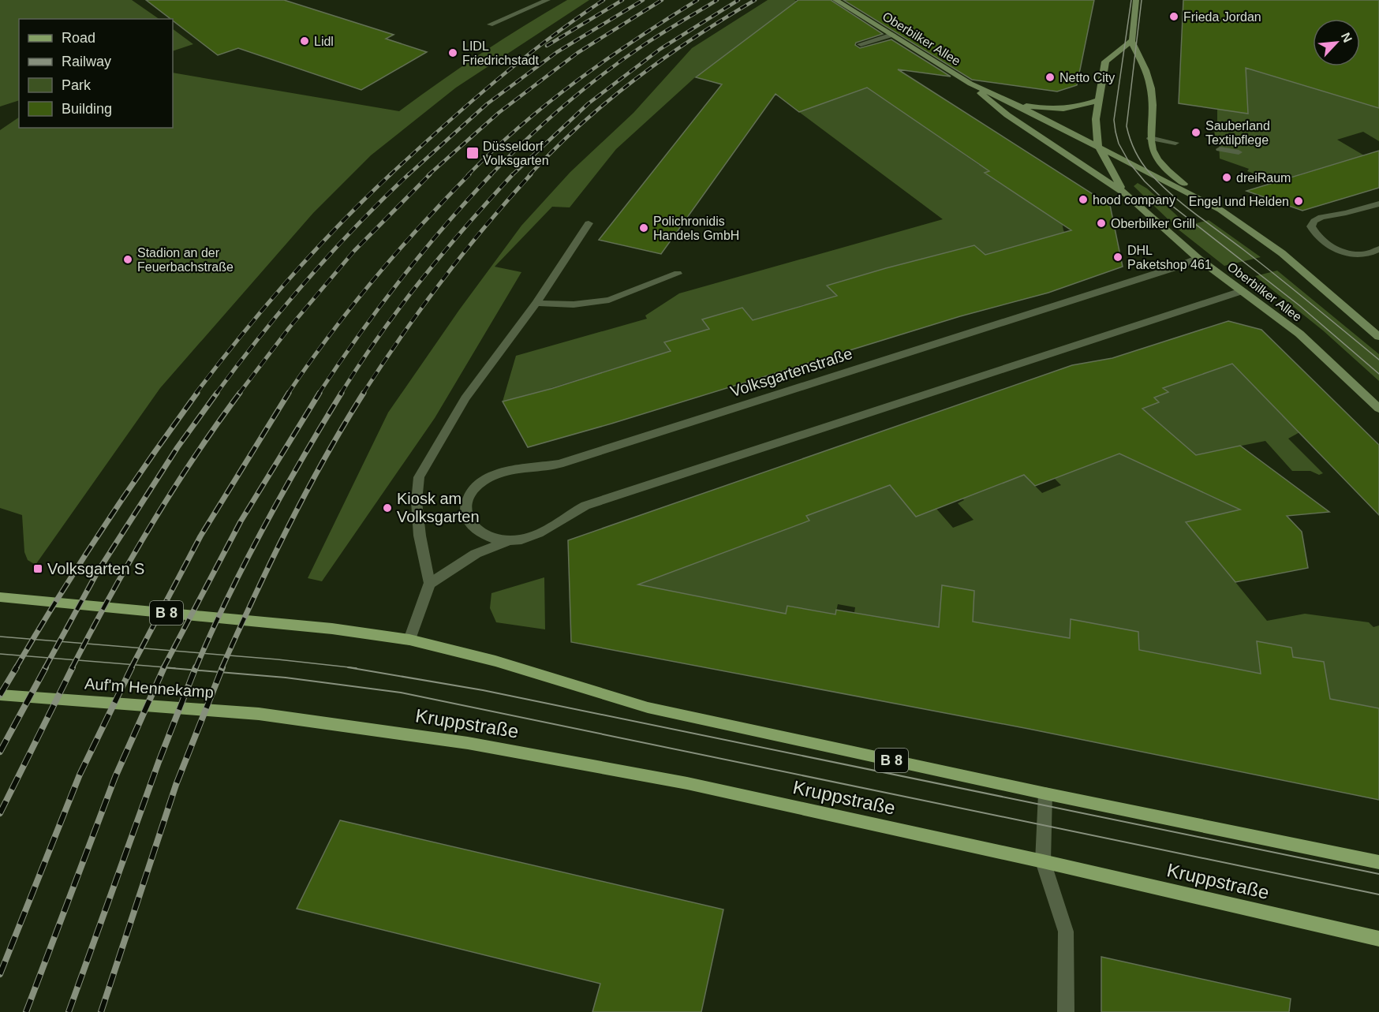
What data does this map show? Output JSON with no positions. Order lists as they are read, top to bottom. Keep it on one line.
{"streets":{"main road":["Oberbilker Allee","B 8","Auf'm Hennekamp","Kruppstraße"],"street":["Volksgartenstraße"]},"crossings":[["Oberbilker Allee","Volksgartenstraße"],["Auf'm Hennekamp","Kruppstraße"]],"places":{"other":["Frieda Jordan","Lidl","LIDL Friedrichstadt","Netto City","Sauberland Textilpflege","dreiRaum","hood company","Engel und Helden","Oberbilker Grill","Polichronidis Handels GmbH","DHL Paketshop 461","Stadion an der Feuerbachstraße","Kiosk am Volksgarten"],"transit":["Düsseldorf Volksgarten","Volksgarten S"]},"legend":["Road","Railway","Park","Building"],"north":"top right"}
